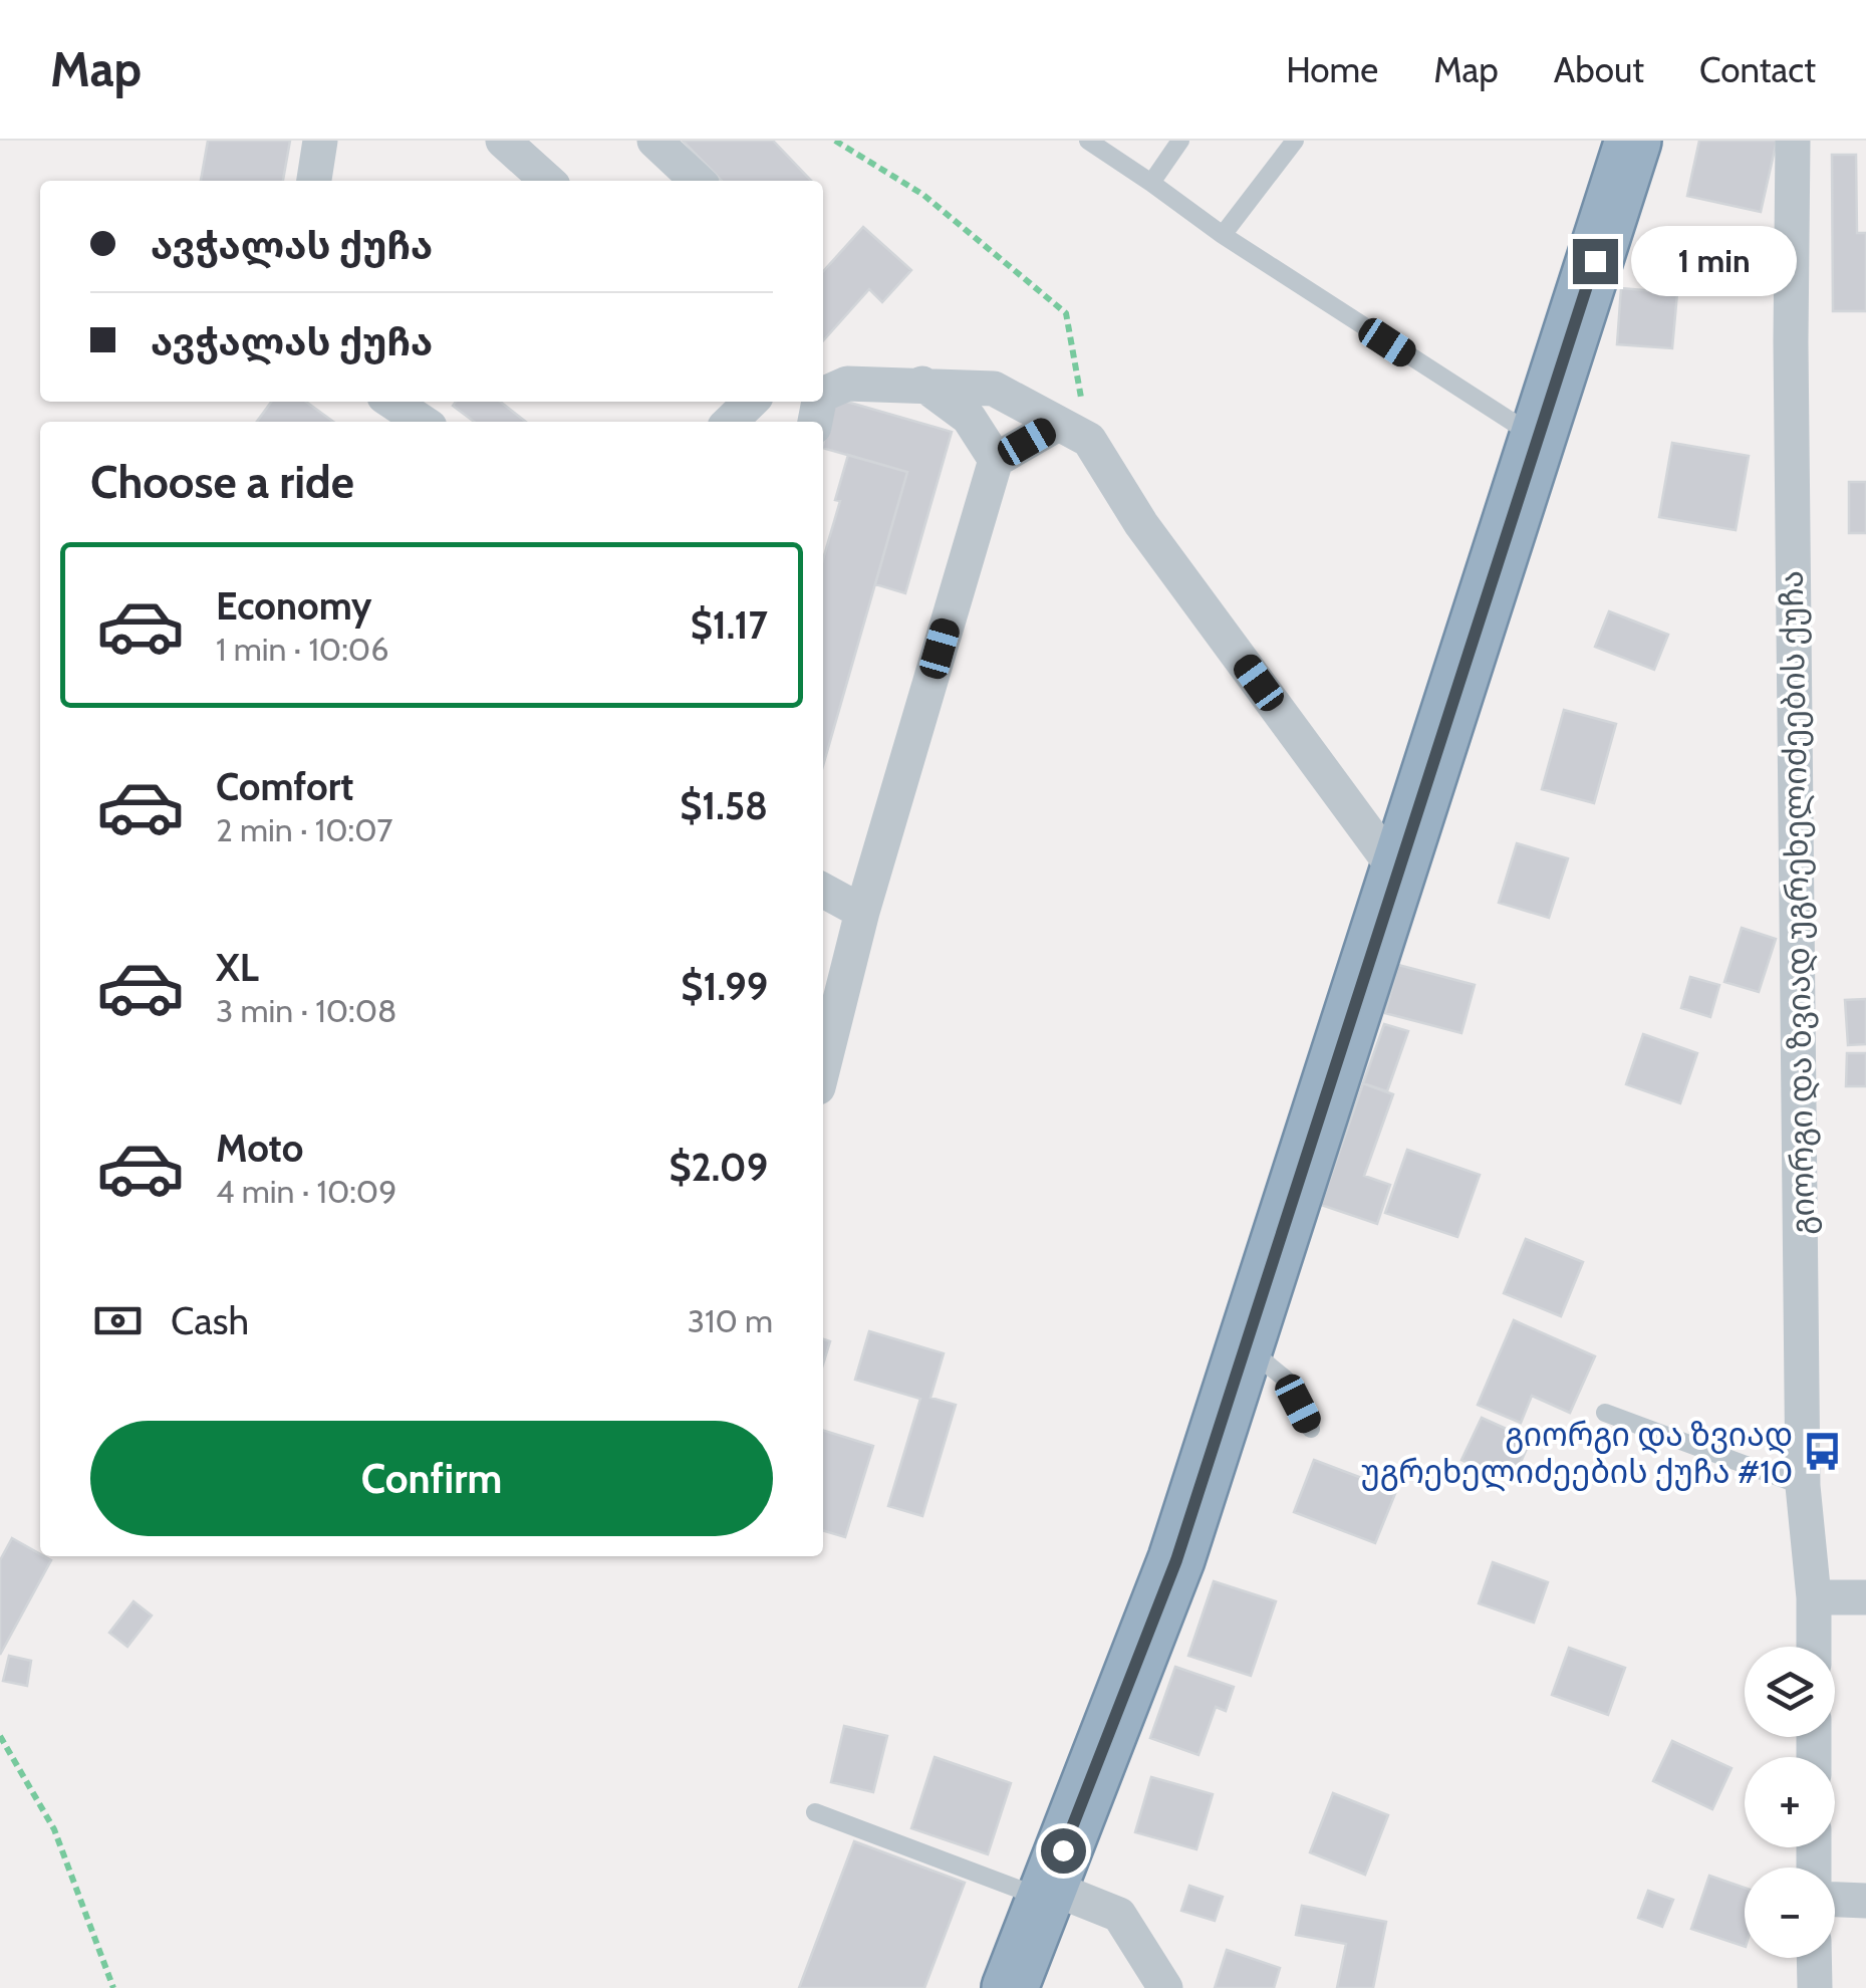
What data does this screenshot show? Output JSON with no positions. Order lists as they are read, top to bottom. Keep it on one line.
{"streets":{"street":["გიორგი და ზვიად უგრეხელიძეების ქუჩა"]},"places":{"bus stop":["გიორგი და ზვიად უგრეხელიძეების ქუჩა #10"]},"page":{"header":"Map","nav":["Home","Map","About","Contact"],"banner":["ავჭალას ქუჩა","ავჭალას ქუჩა"],"bubble":"1 min","heading":"Choose a ride","list":[{"name":"Economy","note":"1 min · 10:06","value":"$1.17"},{"name":"Comfort","note":"2 min · 10:07","value":"$1.58"},{"name":"XL","note":"3 min · 10:08","value":"$1.99"},{"name":"Moto","note":"4 min · 10:09","value":"$2.09"}],"pay":["Cash","310 m"],"buttons":"Confirm","map_buttons":["+","−"]}}
